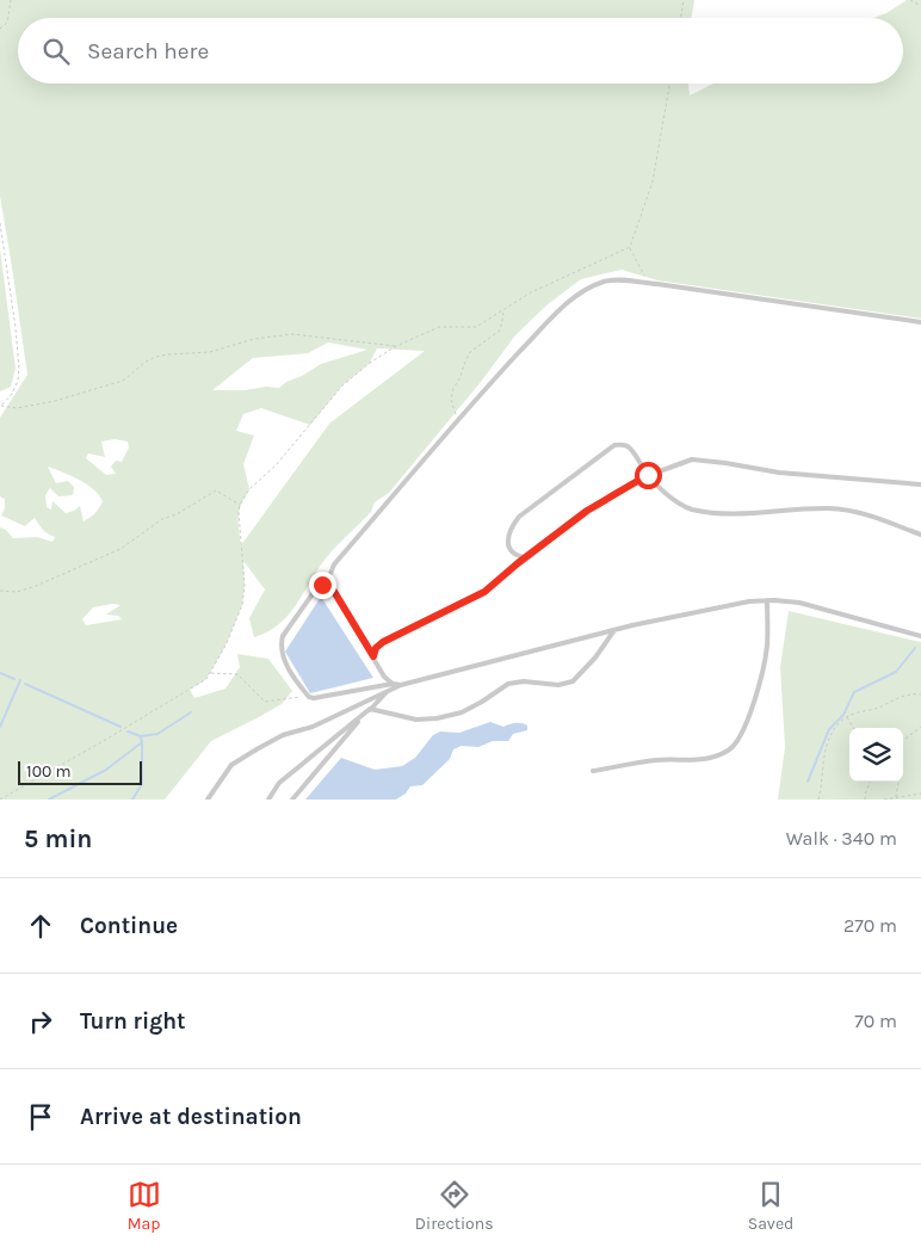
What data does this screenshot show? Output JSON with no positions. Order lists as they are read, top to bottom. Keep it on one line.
{"scale_bar":"100 m","page":{"search":"Search here","scale":"100 m","heading":["5 min","Walk · 340 m"],"list":[["Continue","270 m"],["Turn right","70 m"],"Arrive at destination"],"nav":["Map","Directions","Saved"]}}
